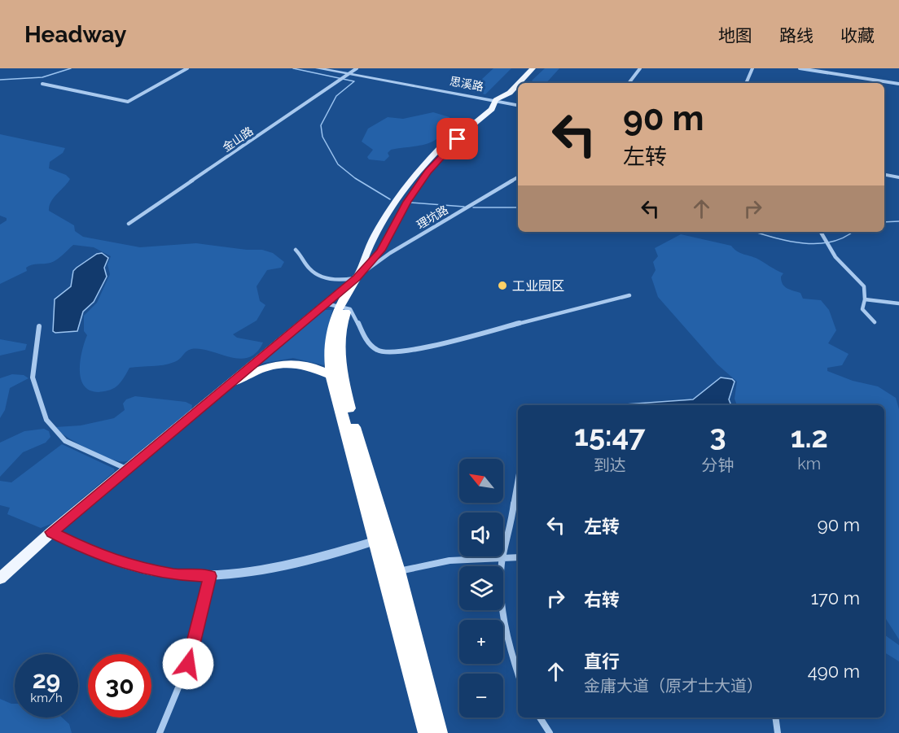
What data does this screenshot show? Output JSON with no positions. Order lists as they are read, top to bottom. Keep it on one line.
{"streets":{"street":["思溪路","金山路","理坑路"]},"crossings":[["思溪路","金山路"]],"places":["工业园区"],"north":"top left","page":{"header":"Headway","nav":["地图","路线","收藏"],"turn":["90 m","左转"],"eta":["15:47","到达","3","分钟","1.2","km"],"map_buttons":["+","−"],"list":[{"name":"左转","value":"90 m"},{"name":"右转","value":"170 m"},{"name":"直行","note":"金庸大道（原才士大道）","value":"490 m"}],"speed":"29 km/h","limit":"30"}}
